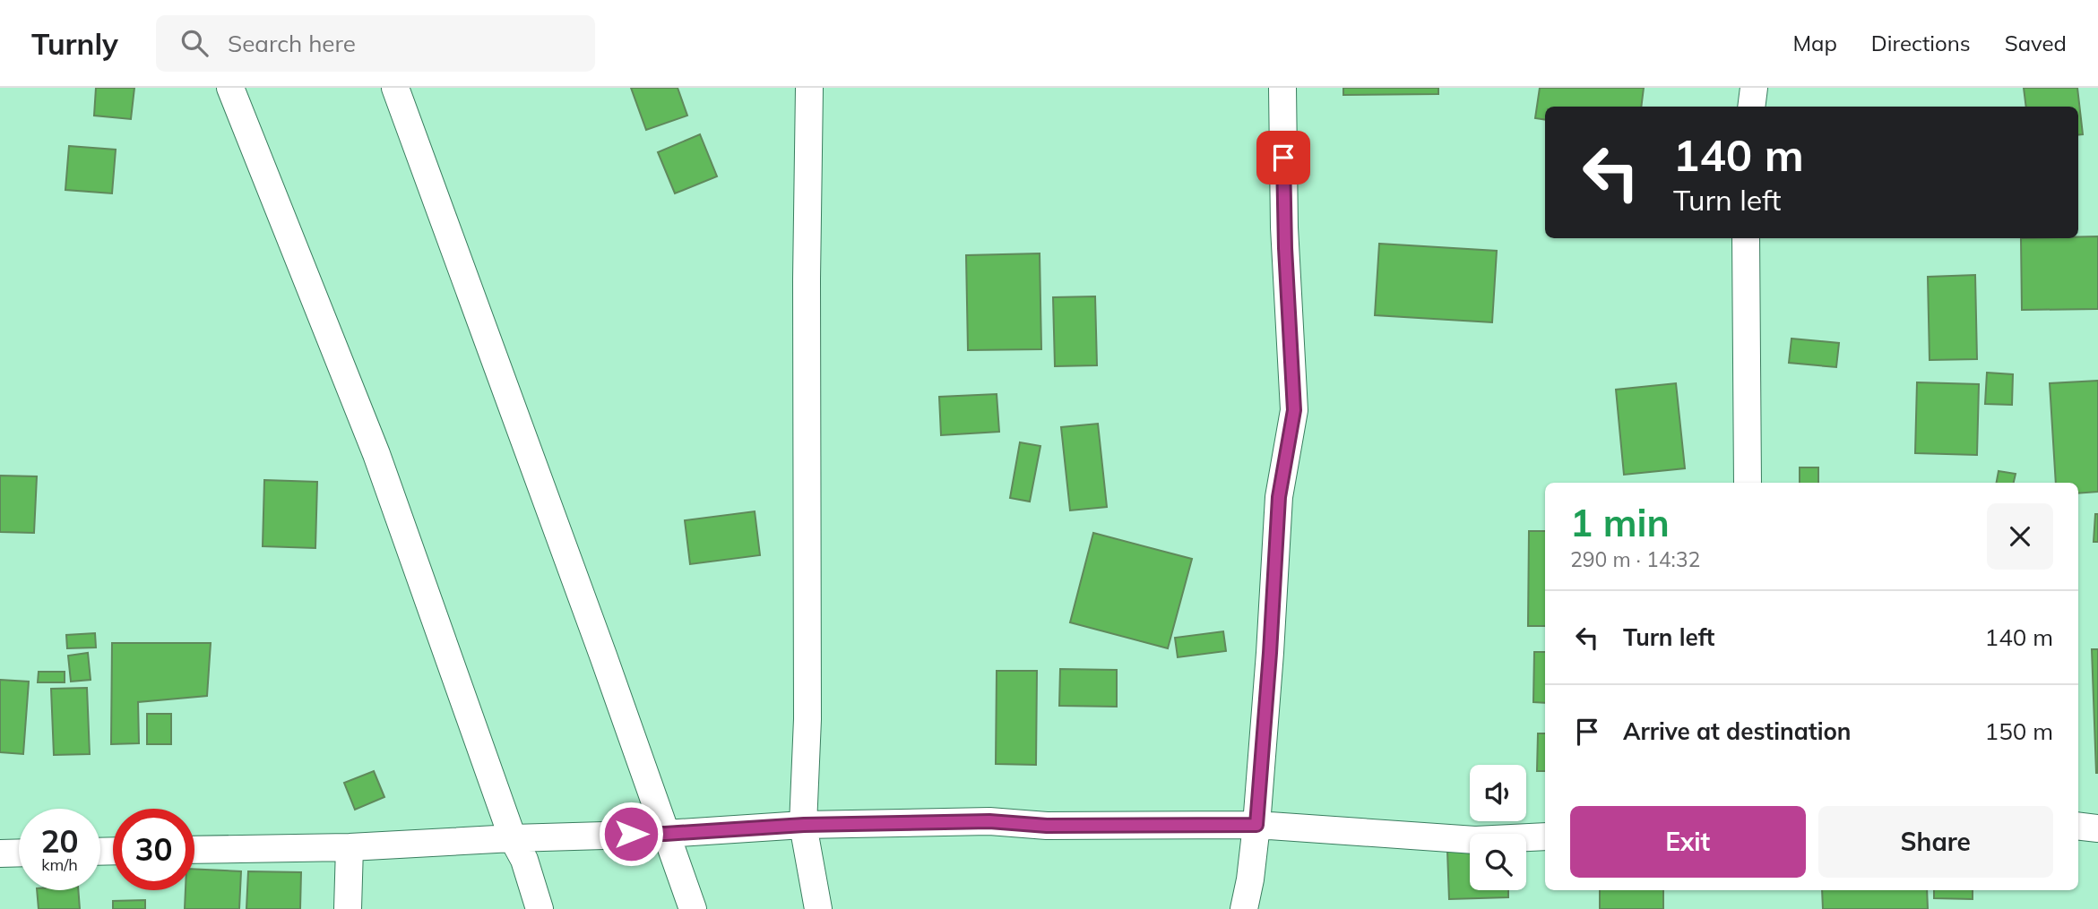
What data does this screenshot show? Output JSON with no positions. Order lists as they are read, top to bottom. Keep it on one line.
{"page":{"header":"Turnly","search":"Search here","nav":["Map","Directions","Saved"],"turn":["140 m","Turn left"],"heading":["1 min","290 m · 14:32"],"list":[{"name":"Turn left","value":"140 m"},{"name":"Arrive at destination","value":"150 m"}],"buttons":["Exit","Share"],"speed":"20 km/h","limit":"30"}}
